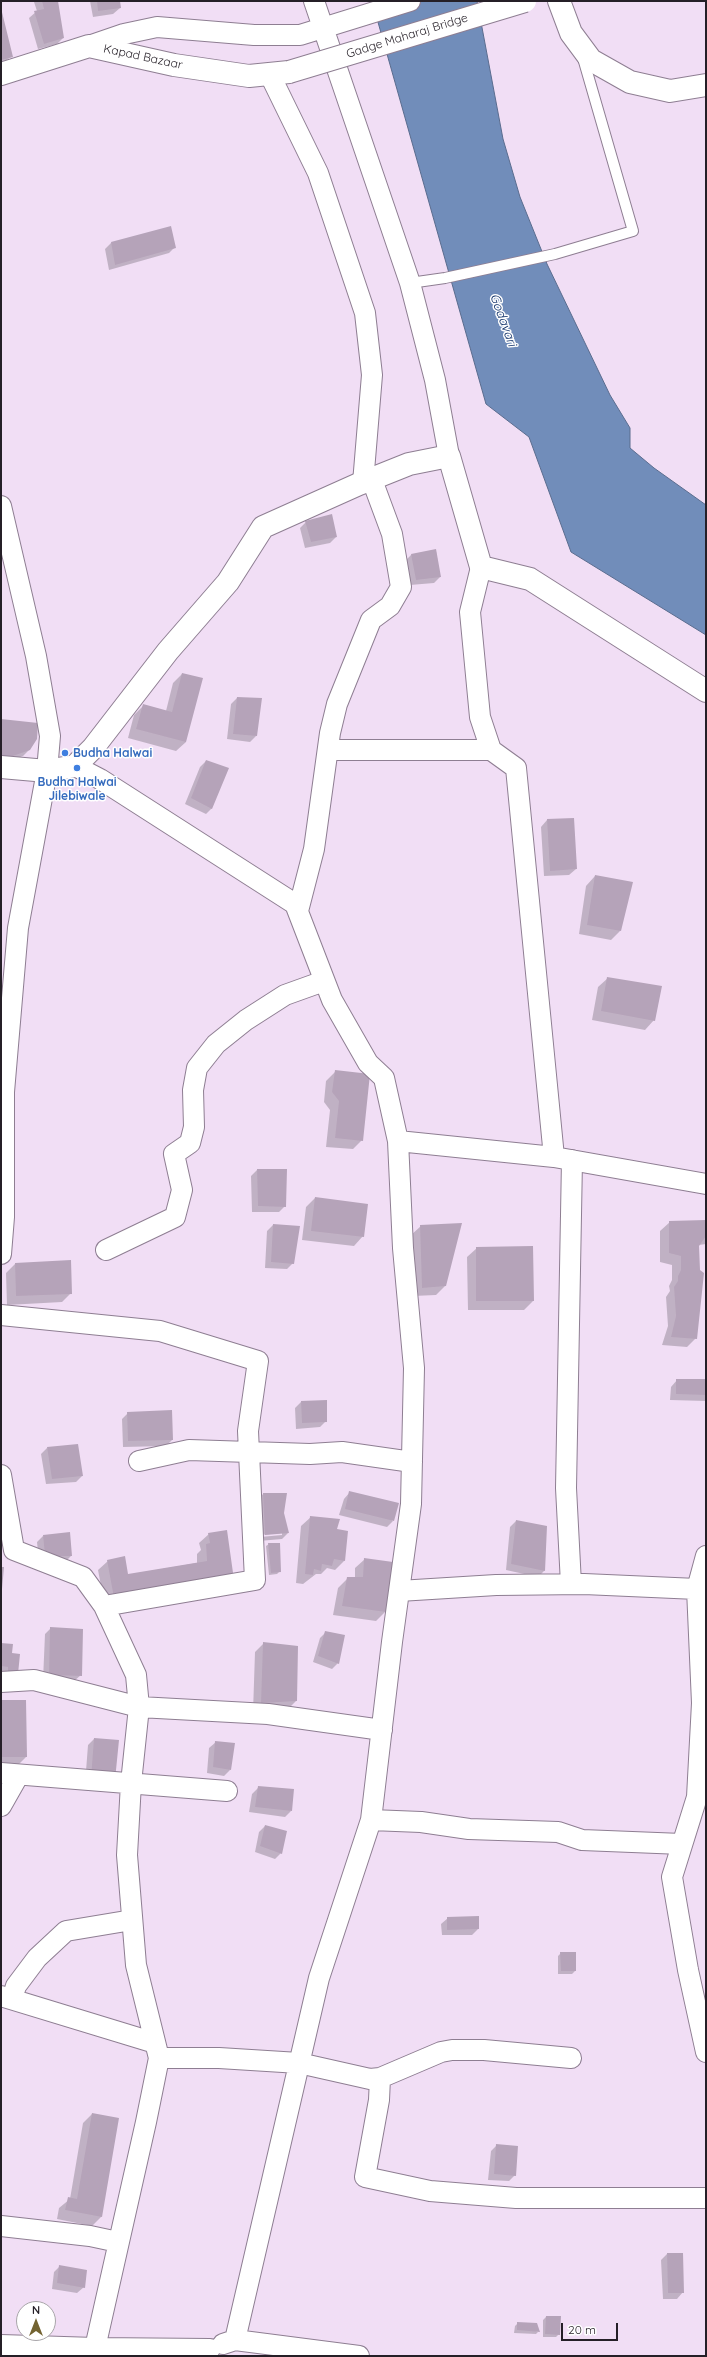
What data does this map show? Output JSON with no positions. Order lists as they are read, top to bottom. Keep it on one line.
{"streets":{"street":["Gadge Maharaj Bridge","Kapad Bazaar"]},"crossings":[["Gadge Maharaj Bridge","Kapad Bazaar"]],"water":["Godavari"],"places":["Budha Halwai","Budha Halwai Jilebiwale"],"scale_bar":"20 m","north":"top"}
